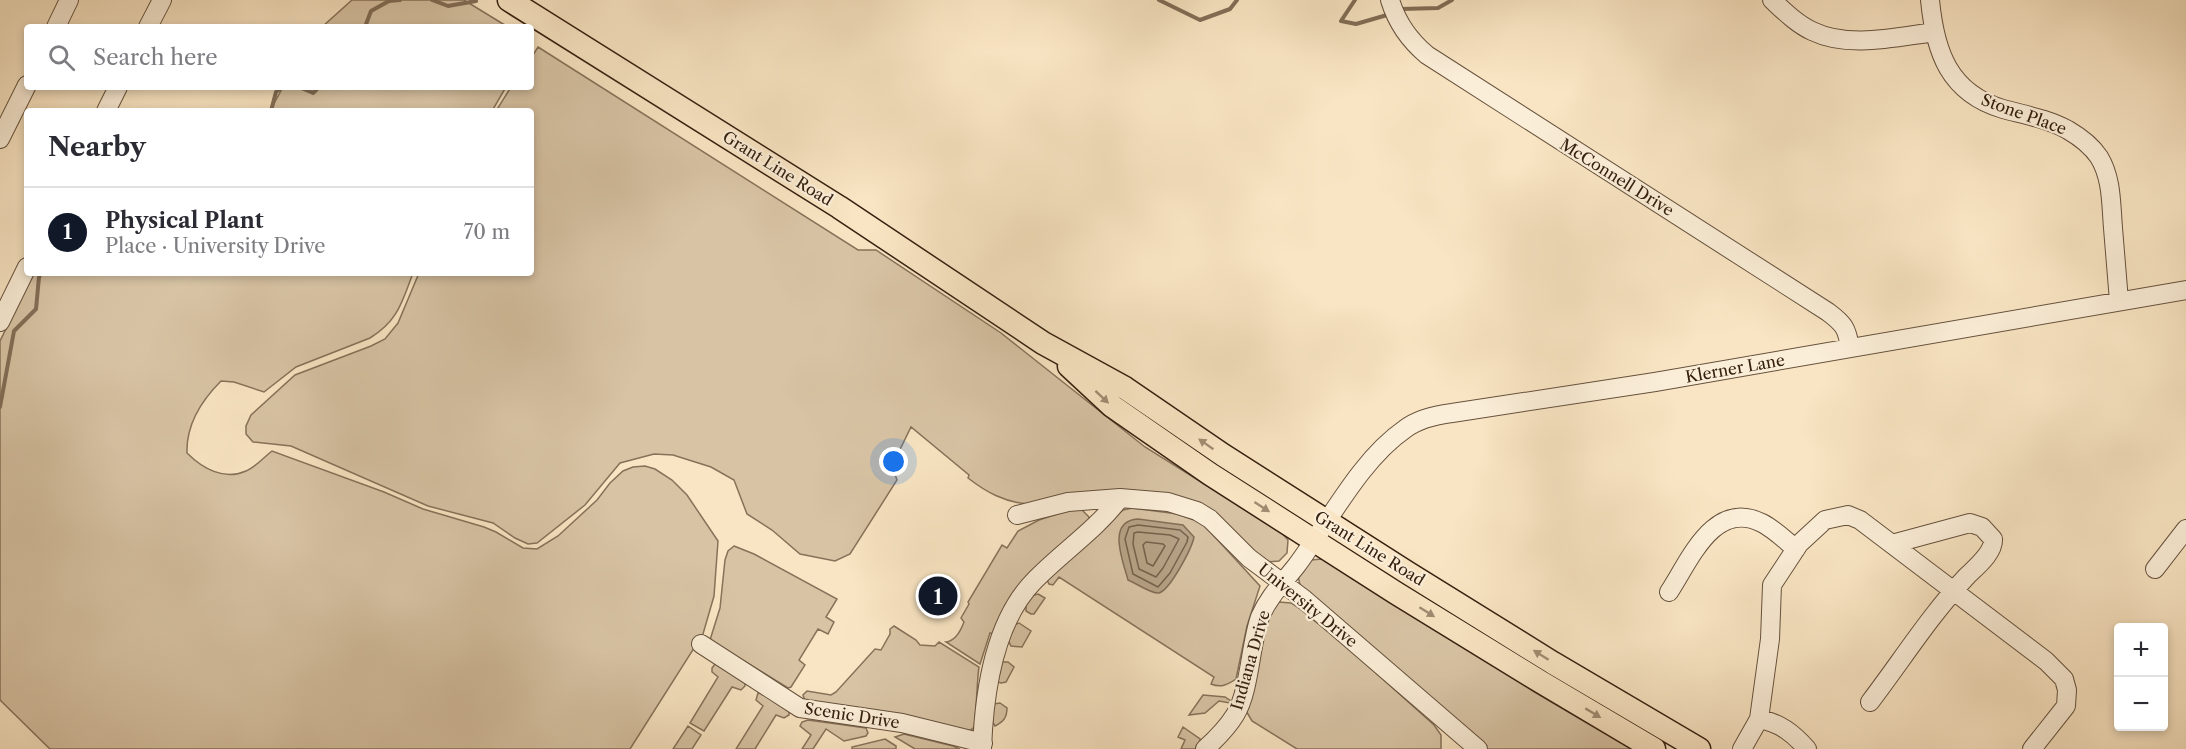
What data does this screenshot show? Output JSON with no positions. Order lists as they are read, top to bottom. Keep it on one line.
{"streets":{"main road":["Grant Line Road"],"street":["Stone Place","McConnell Drive","Klerner Lane","University Drive","Indiana Drive","Scenic Drive"]},"crossings":[["Stone Place","Klerner Lane"],["Grant Line Road","Klerner Lane"],["Grant Line Road","Indiana Drive"],["McConnell Drive","Klerner Lane"],["Klerner Lane","Indiana Drive"],["University Drive","Indiana Drive"]],"page":{"search":"Search here","heading":"Nearby","list":[{"mark":"1","name":"Physical Plant","note":"Place · University Drive","value":"70 m"}],"pins":"1","map_buttons":["+","−"]}}
